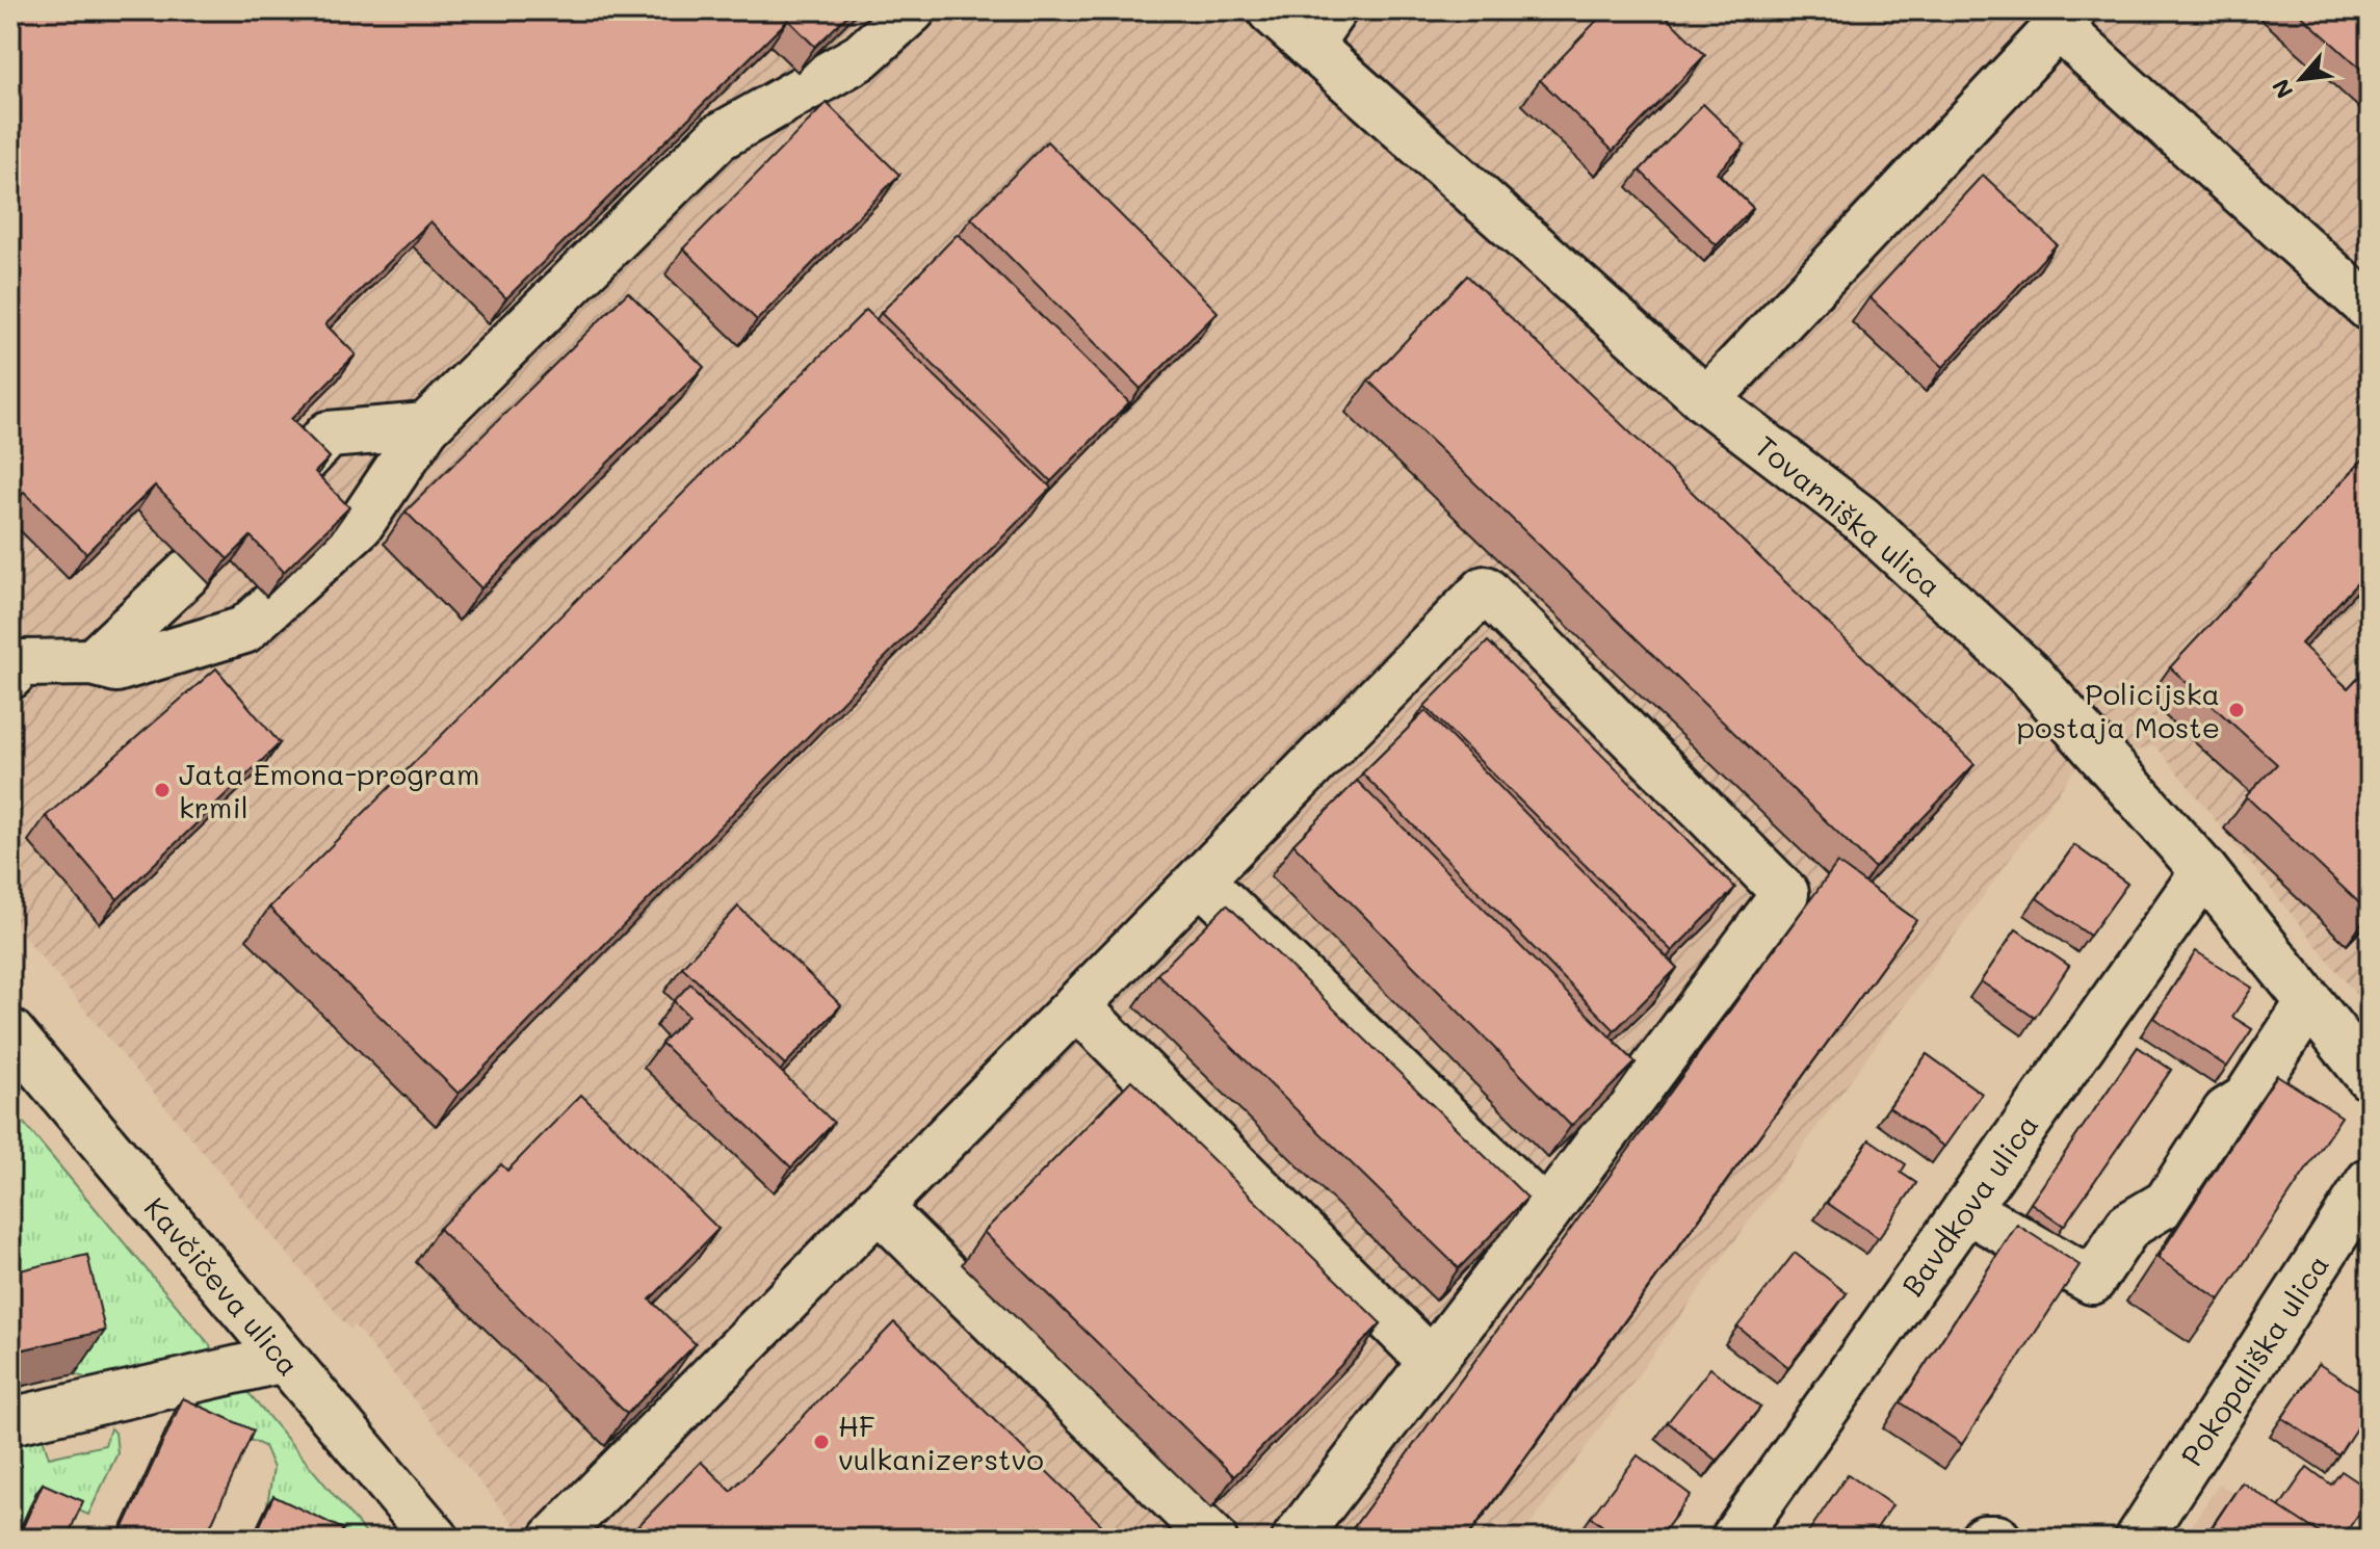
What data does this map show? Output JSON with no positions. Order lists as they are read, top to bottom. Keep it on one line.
{"streets":{"street":["Tovarniška ulica","Bavdkova ulica","Kavčičeva ulica","Pokopališka ulica"]},"crossings":[["Tovarniška ulica","Bavdkova ulica"]],"places":["Policijska postaja Moste","Jata Emona-program krmil","HF vulkanizerstvo"],"north":"bottom left"}
